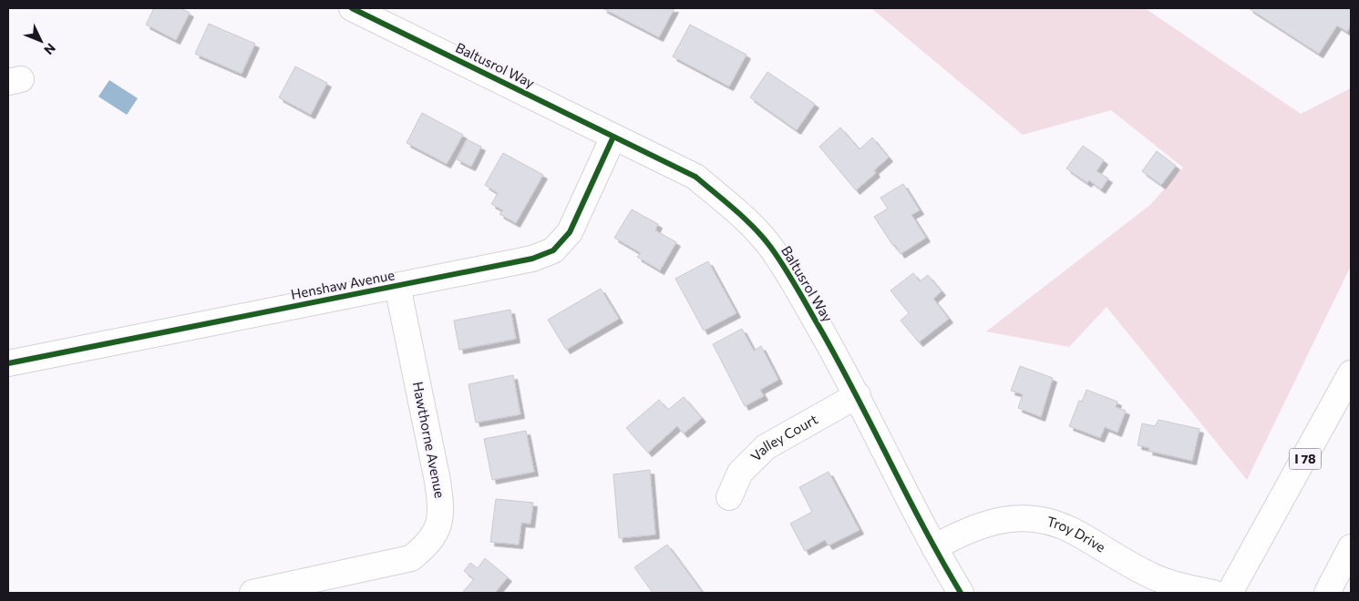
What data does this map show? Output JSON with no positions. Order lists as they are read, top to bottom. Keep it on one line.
{"streets":{"main road":["Baltusrol Way","Henshaw Avenue","Valley Court","Hawthorne Avenue","I 78","Troy Drive"]},"crossings":[["Baltusrol Way","Henshaw Avenue"],["Baltusrol Way","Valley Court"],["Baltusrol Way","Troy Drive"],["Henshaw Avenue","Hawthorne Avenue"]],"north":"bottom right"}
